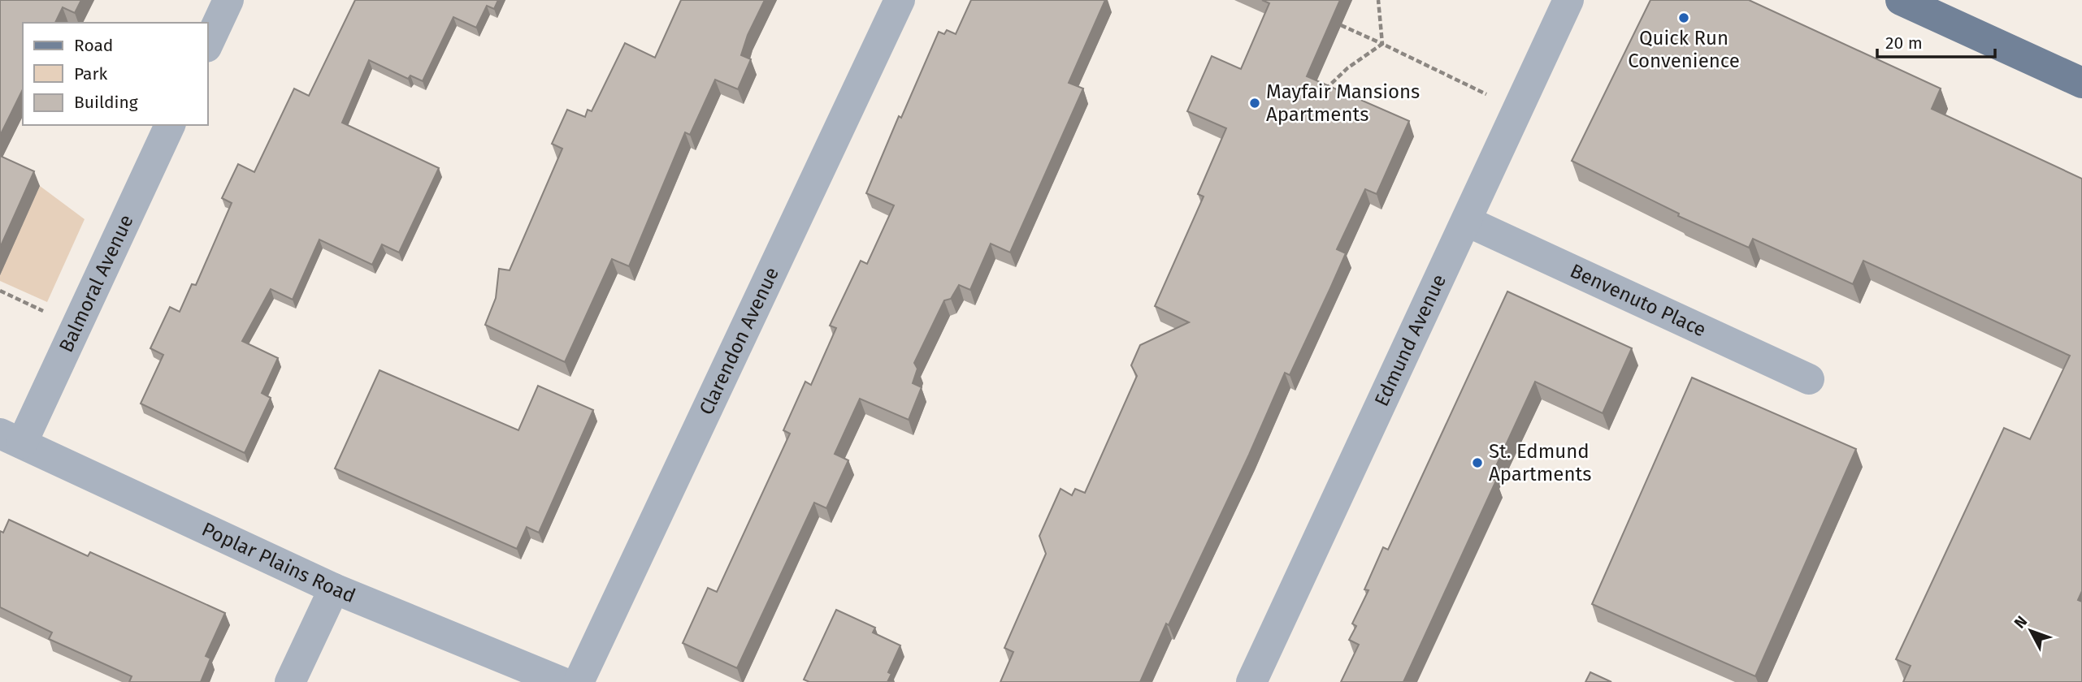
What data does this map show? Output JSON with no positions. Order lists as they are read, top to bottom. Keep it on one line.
{"streets":{"street":["Balmoral Avenue","Benvenuto Place","Clarendon Avenue","Edmund Avenue","Poplar Plains Road"]},"crossings":[["Balmoral Avenue","Poplar Plains Road"],["Benvenuto Place","Edmund Avenue"]],"places":["Quick Run Convenience","Mayfair Mansions Apartments","St. Edmund Apartments"],"legend":["Road","Park","Building"],"scale_bar":"20 m","north":"top left"}
